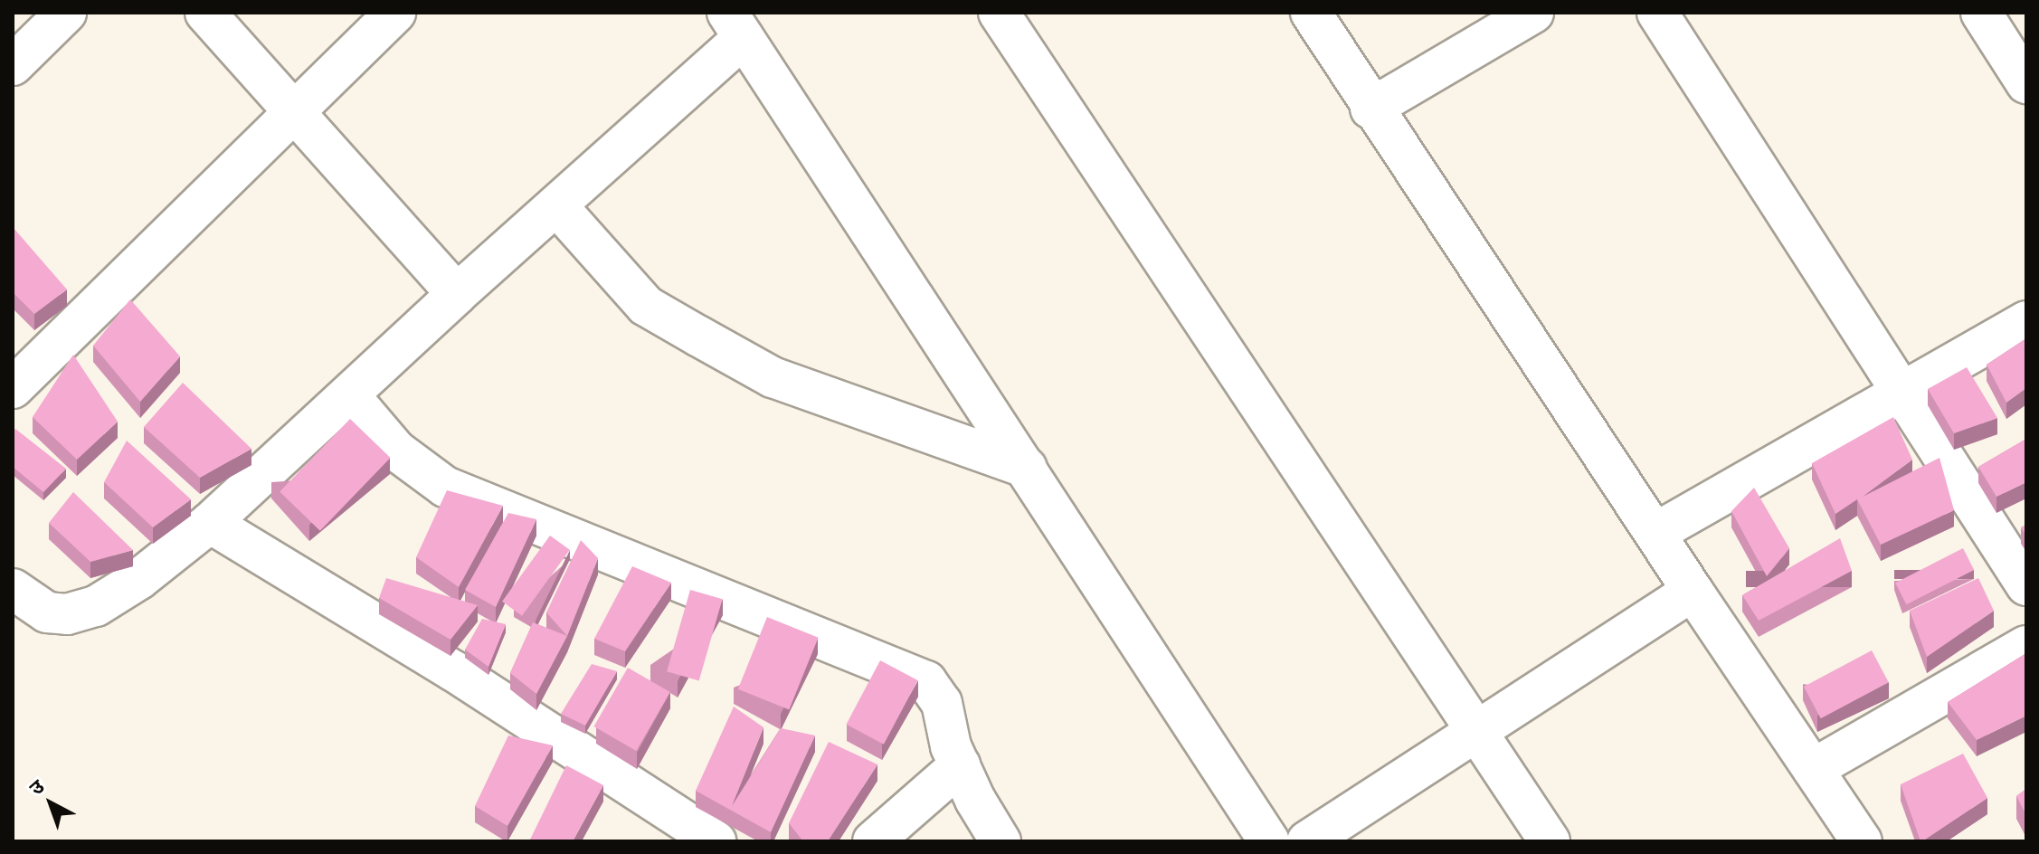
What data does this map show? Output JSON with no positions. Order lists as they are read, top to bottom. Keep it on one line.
{"north":"top left"}
